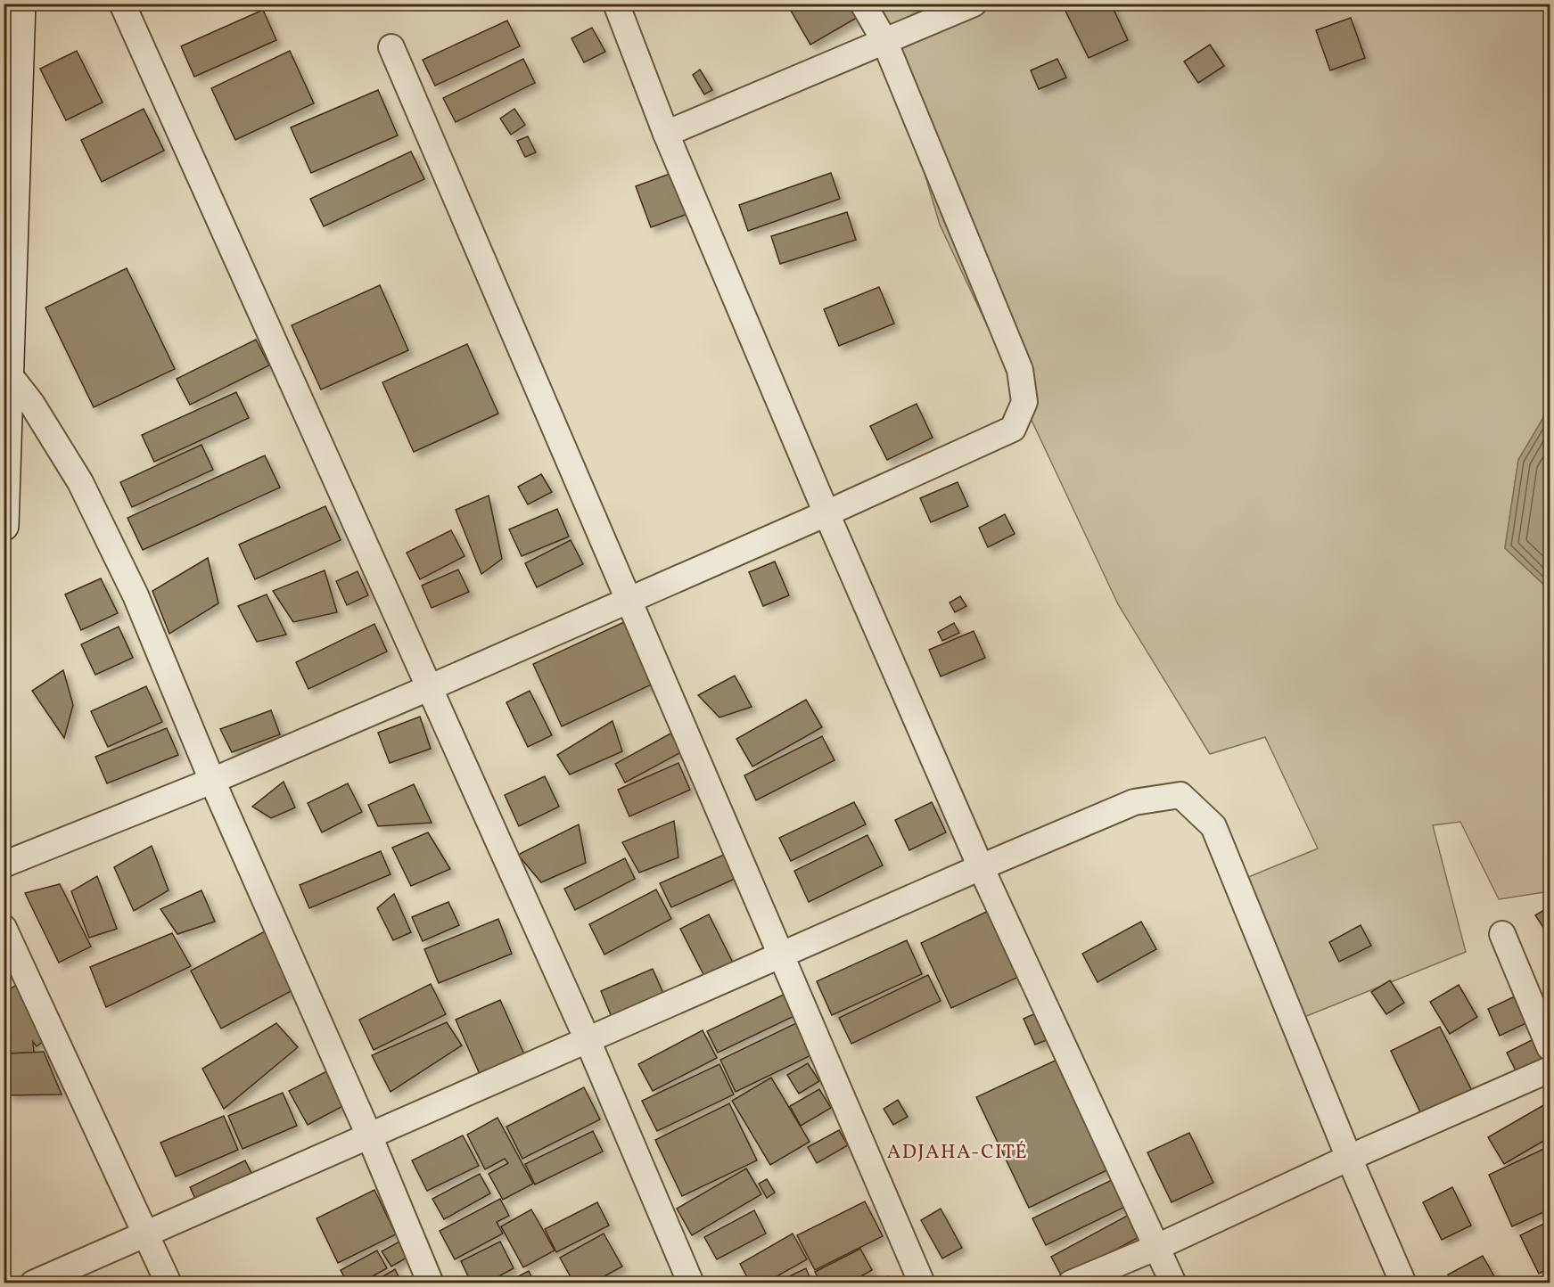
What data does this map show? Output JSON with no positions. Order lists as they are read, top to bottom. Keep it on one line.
{"districts":["ADJAHA-CITÉ"]}
